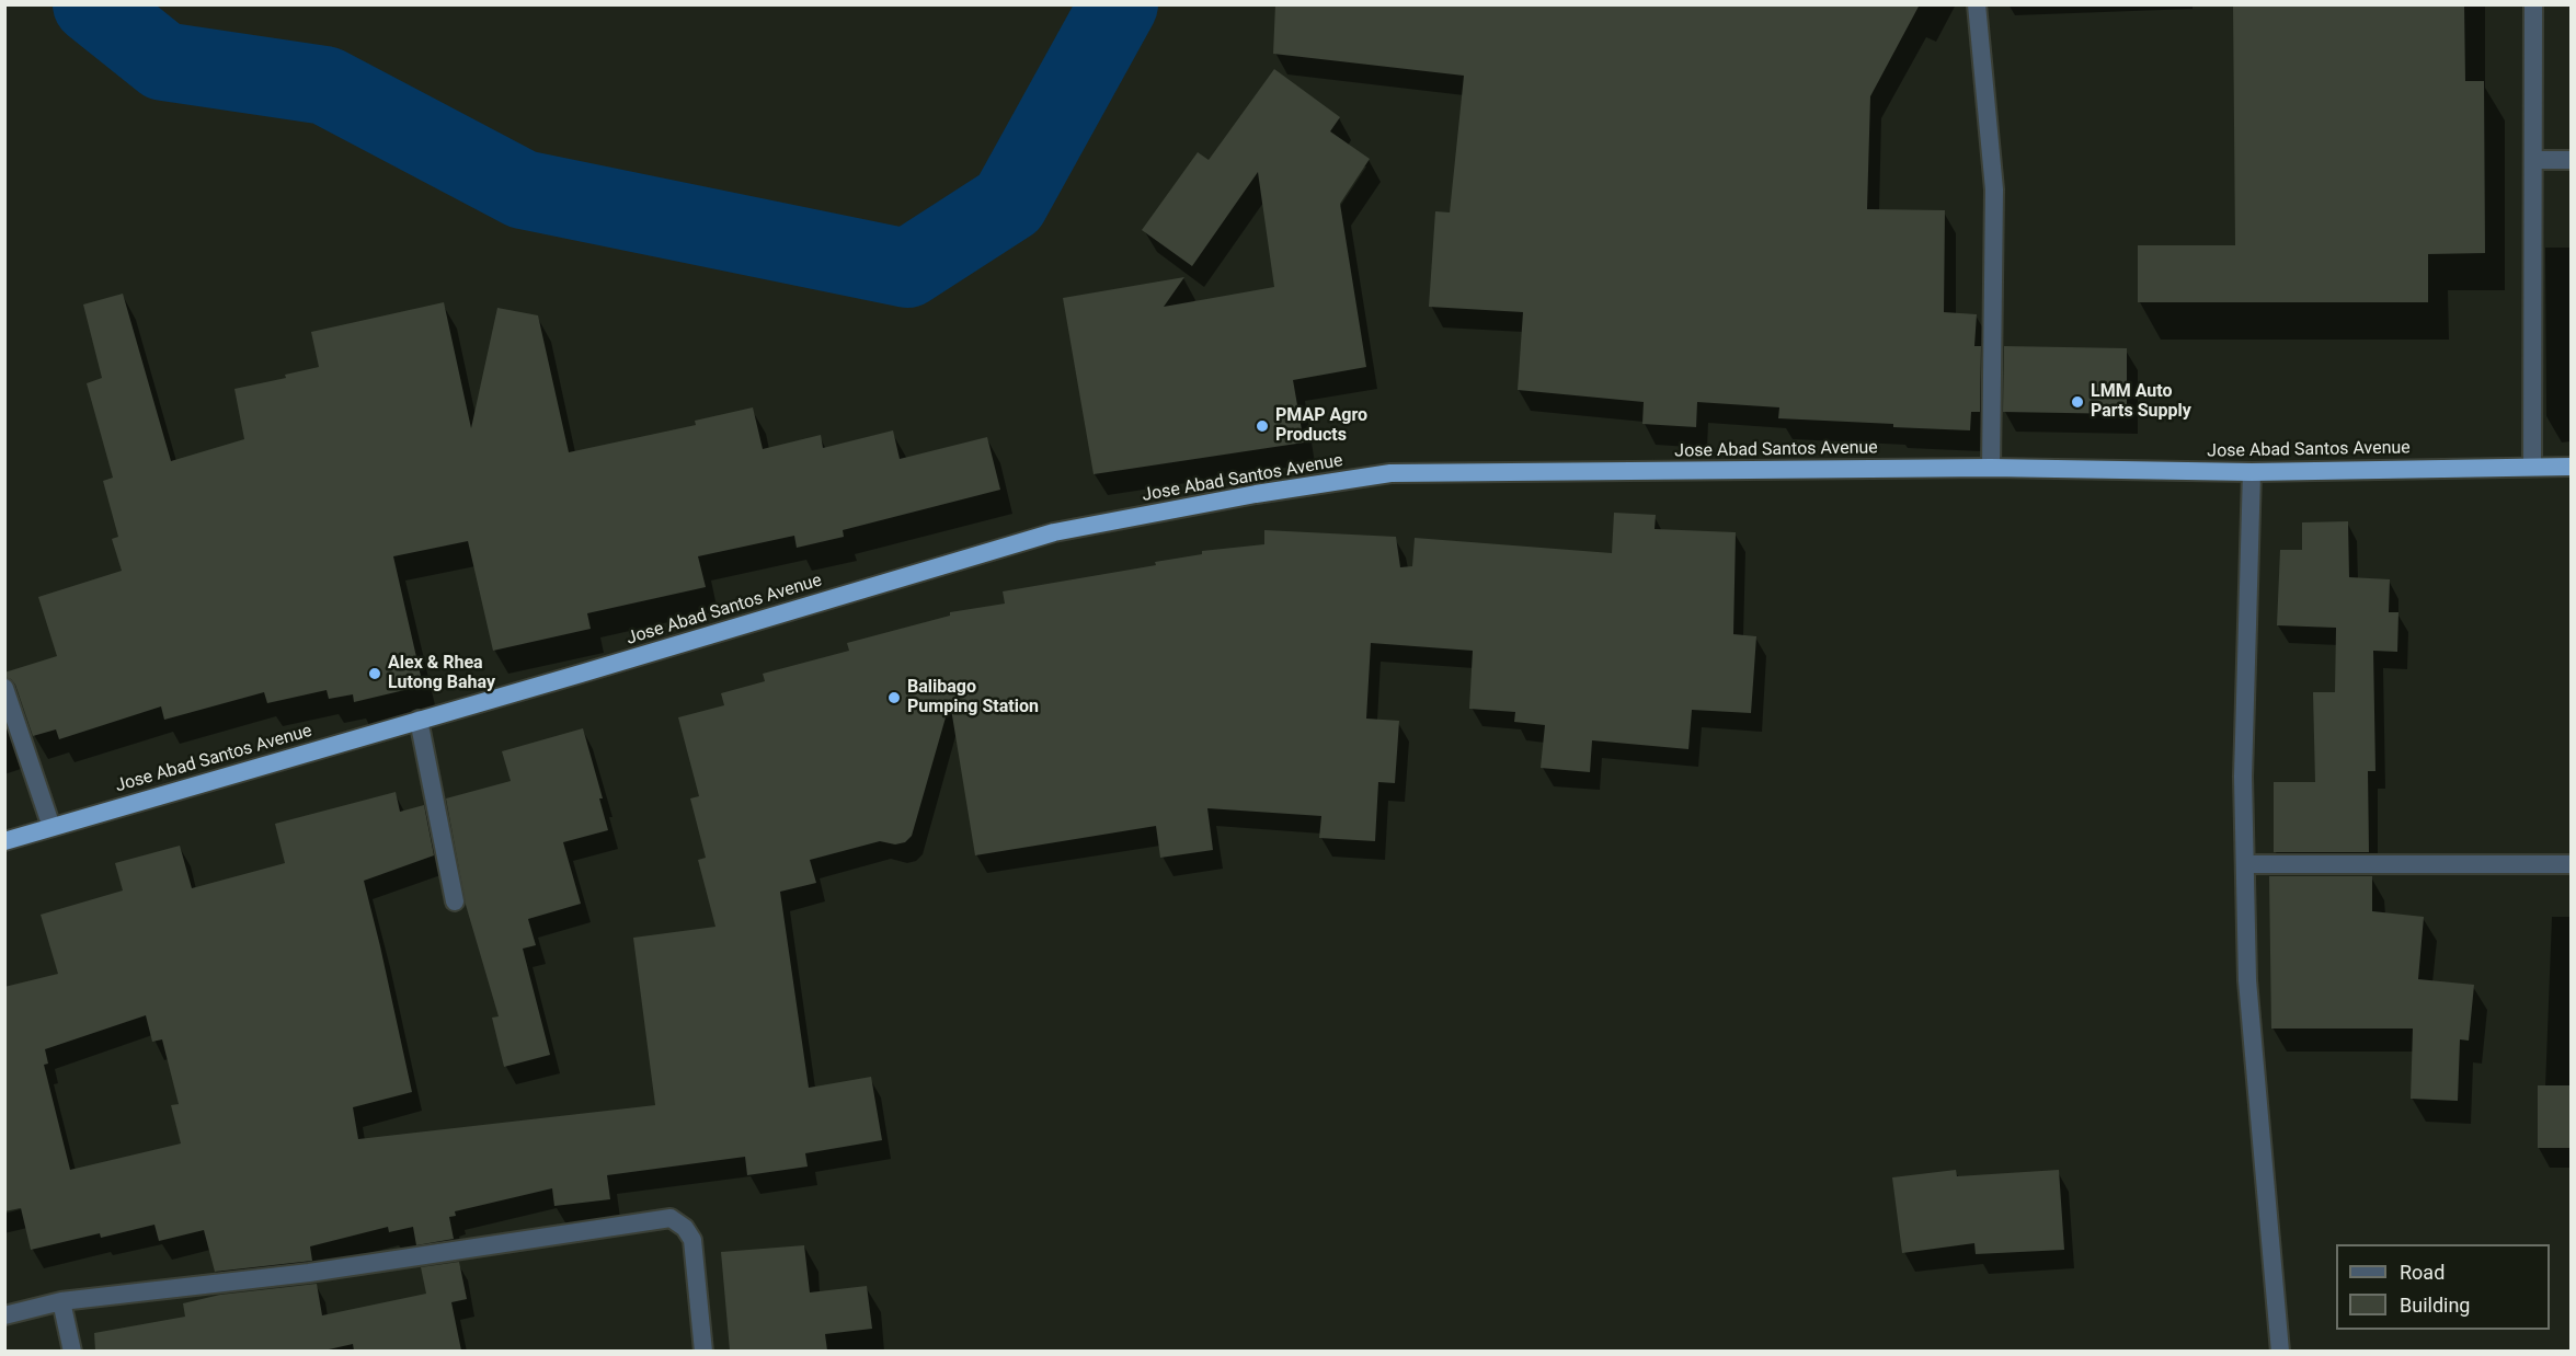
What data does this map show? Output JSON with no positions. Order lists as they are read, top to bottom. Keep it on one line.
{"streets":{"highway":["Jose Abad Santos Avenue"]},"places":["LMM Auto Parts Supply","PMAP Agro Products","Alex & Rhea Lutong Bahay","Balibago Pumping Station"],"legend":["Road","Building"]}
